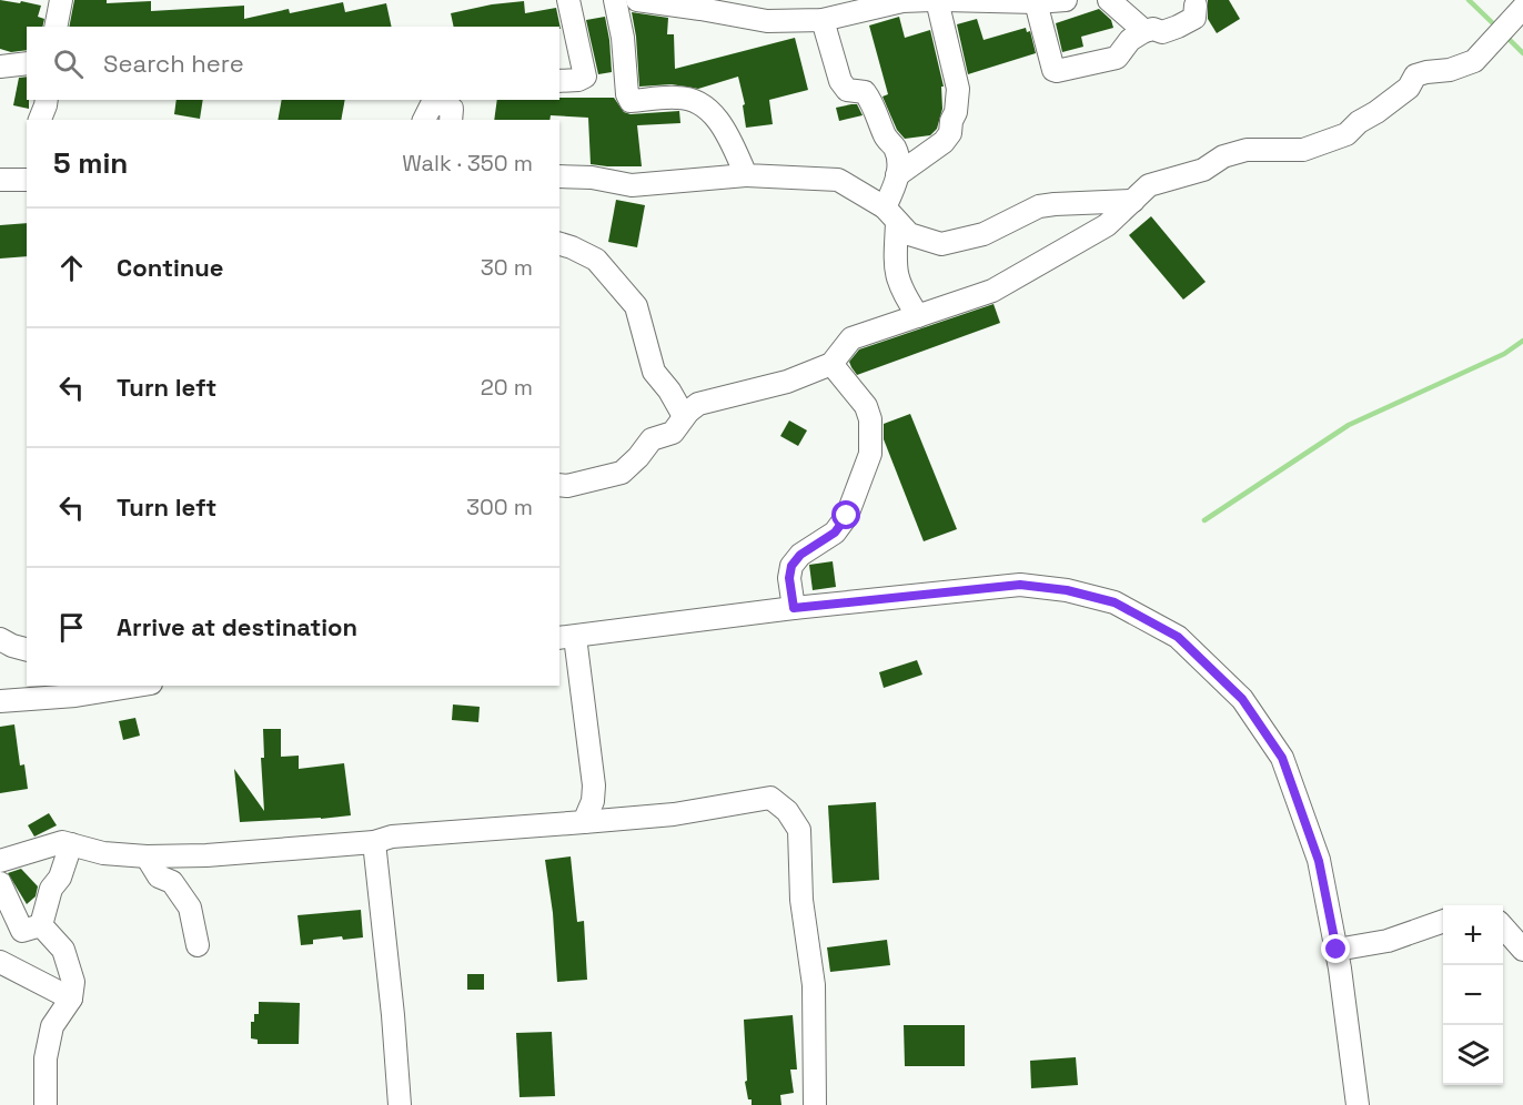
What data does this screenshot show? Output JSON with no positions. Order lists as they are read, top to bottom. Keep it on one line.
{"page":{"search":"Search here","heading":["5 min","Walk · 350 m"],"list":[["Continue","30 m"],["Turn left","20 m"],["Turn left","300 m"],"Arrive at destination"],"map_buttons":["+","−"]}}
